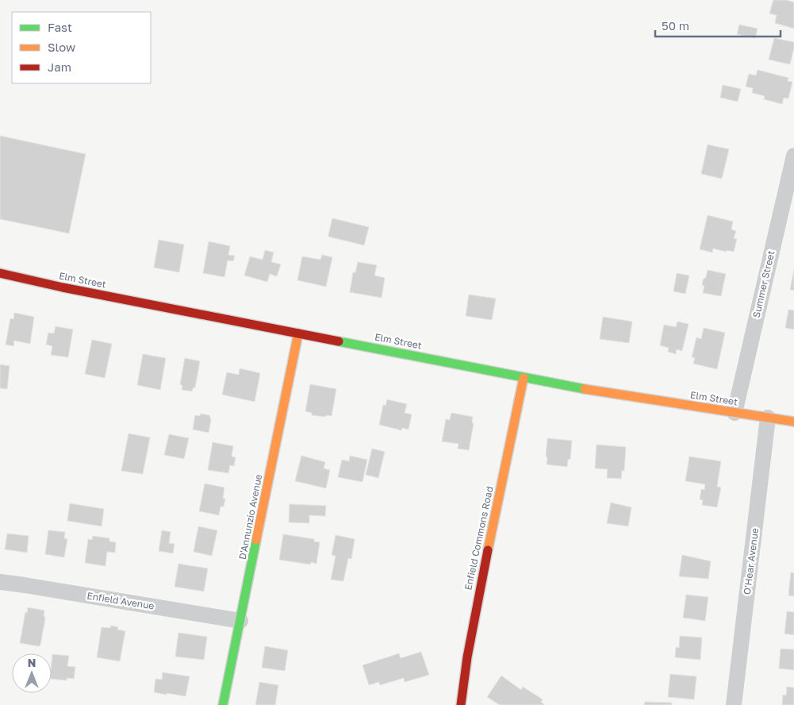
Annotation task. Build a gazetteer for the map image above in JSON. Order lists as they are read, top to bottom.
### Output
{
  "streets": {
    "main road": ["Elm Street", "D'Annunzio Avenue", "Enfield Commons Road"],
    "street": ["Summer Street", "O'Hear Avenue", "Enfield Avenue"]
  },
  "crossings": [
    ["Elm Street", "Summer Street"],
    ["Elm Street", "D'Annunzio Avenue"],
    ["Elm Street", "Enfield Commons Road"],
    ["Elm Street", "O'Hear Avenue"],
    ["D'Annunzio Avenue", "Enfield Avenue"]
  ],
  "legend": ["Fast", "Slow", "Jam"],
  "scale_bar": "50 m",
  "north": "top"
}
